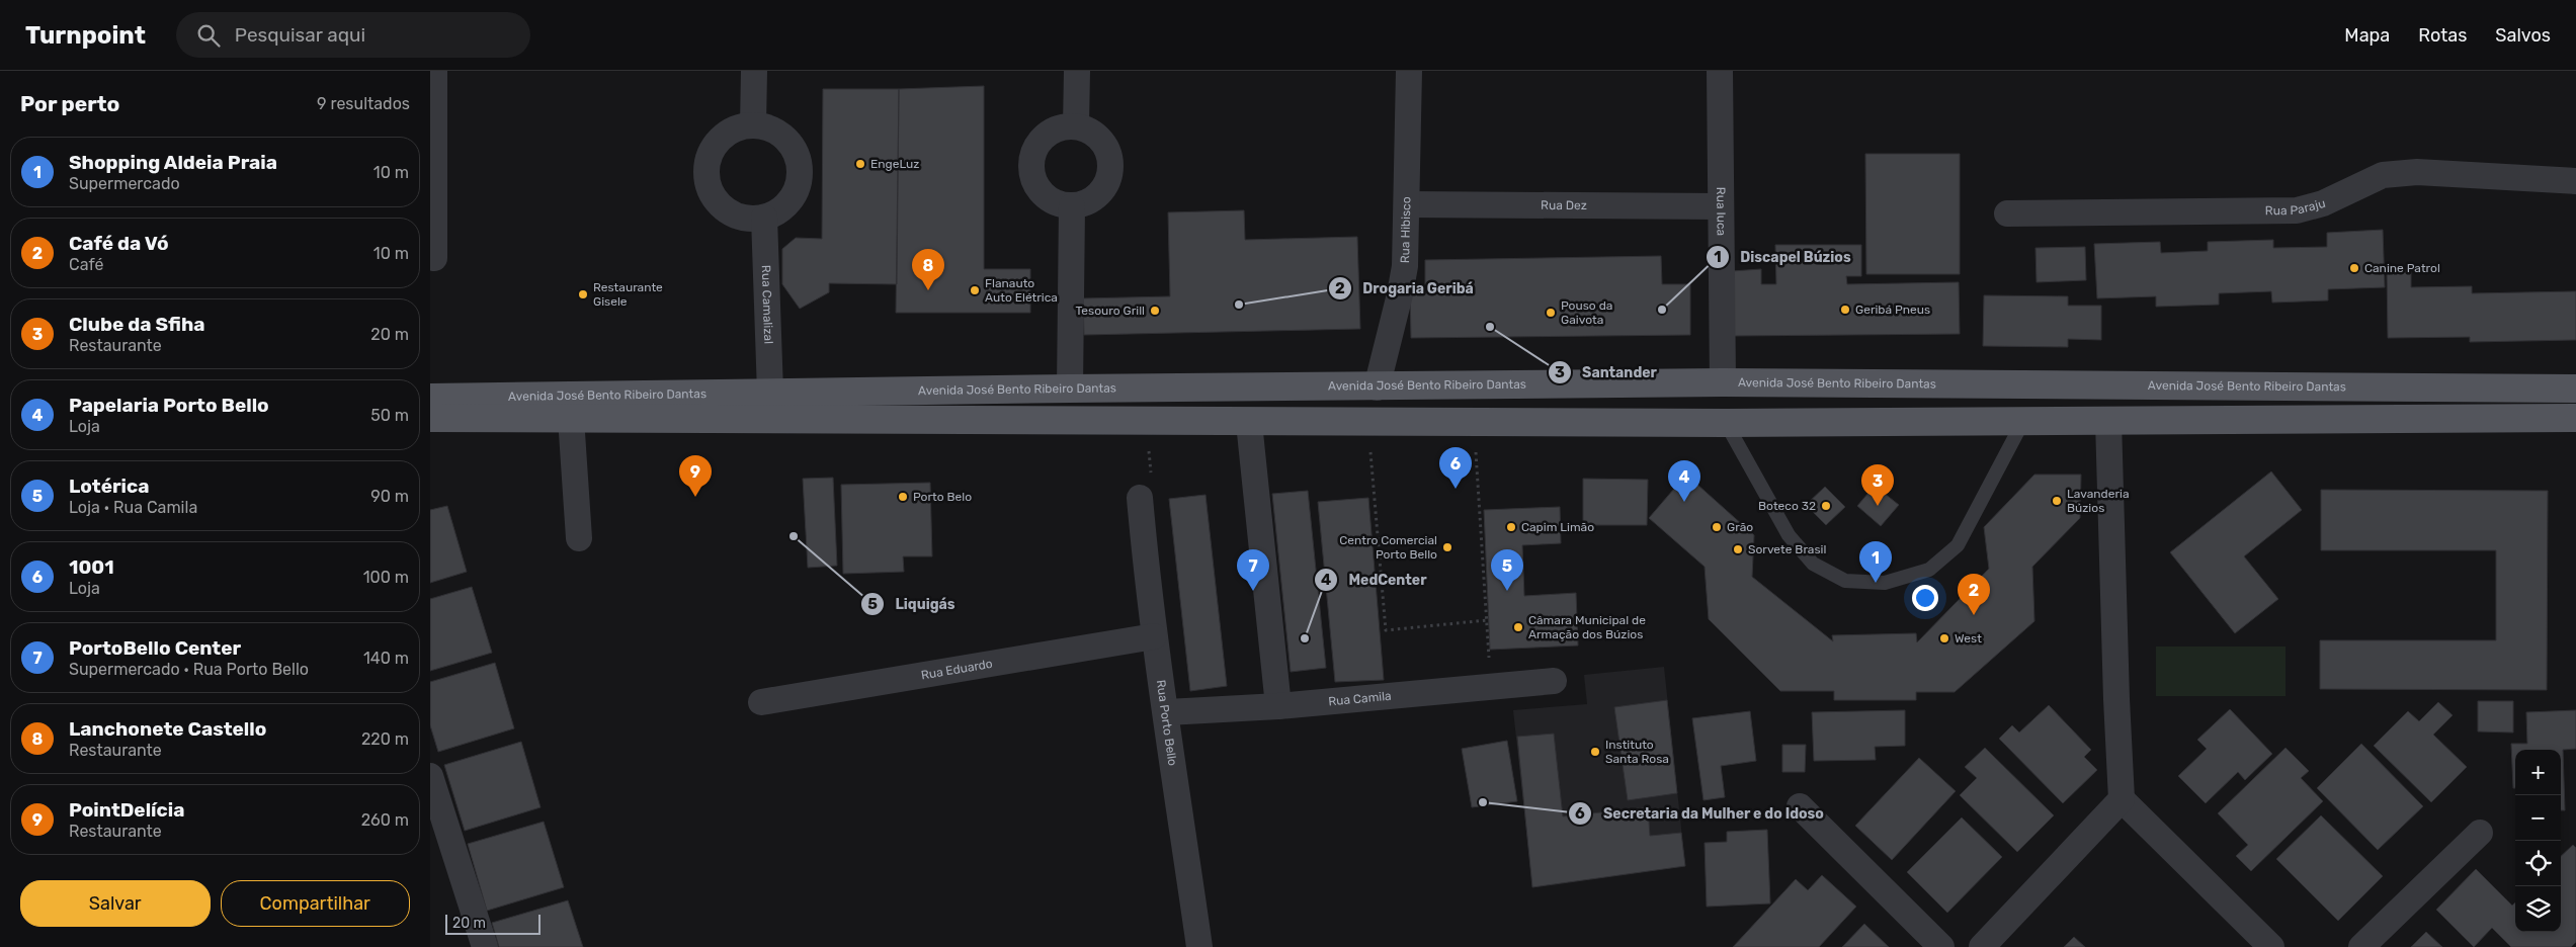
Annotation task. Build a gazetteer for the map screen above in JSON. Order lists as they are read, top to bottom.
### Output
{
  "streets": {
    "main road": ["Avenida José Bento Ribeiro Dantas"],
    "street": [
      "Rua Dez",
      "Rua Paraju",
      "Rua Iuca",
      "Rua Hibisco",
      "Rua Camalizal",
      "Rua Eduardo",
      "Rua Camila",
      "Rua Porto Bello"
    ]
  },
  "crossings": [
    ["Rua Dez", "Rua Iuca"],
    ["Rua Dez", "Rua Hibisco"],
    ["Rua Iuca", "Avenida José Bento Ribeiro Dantas"],
    ["Rua Hibisco", "Avenida José Bento Ribeiro Dantas"],
    ["Rua Camalizal", "Avenida José Bento Ribeiro Dantas"],
    ["Rua Eduardo", "Rua Porto Bello"],
    ["Rua Camila", "Rua Porto Bello"]
  ],
  "places": [
    "EngeLuz",
    "Canine Patrol",
    "Flanauto Auto Elétrica",
    "Restaurante Gisele",
    "Drogaria Geribá",
    "Discapel Búzios",
    "Geribá Pneus",
    "Tesouro Grill",
    "Pouso da Gaivota",
    "Santander",
    "Porto Belo",
    "Lavanderia Búzios",
    "Boteco 32",
    "Capim Limão",
    "Grão",
    "Liquigás",
    "Centro Comercial Porto Bello",
    "Sorvete Brasil",
    "Câmara Municipal de Armação dos Búzios",
    "MedCenter",
    "West",
    "Instituto Santa Rosa",
    "Secretaria da Mulher e do Idoso"
  ],
  "scale_bar": "20 m",
  "page": {
    "header": "Turnpoint",
    "search": "Pesquisar aqui",
    "nav": ["Mapa", "Rotas", "Salvos"],
    "heading": ["Por perto", "9 resultados"],
    "list": [
      {
        "mark": "1",
        "name": "Shopping Aldeia Praia",
        "note": "Supermercado",
        "value": "10 m"
      },
      {
        "mark": "2",
        "name": "Café da Vó",
        "note": "Café",
        "value": "10 m"
      },
      {
        "mark": "3",
        "name": "Clube da Sfiha",
        "note": "Restaurante",
        "value": "20 m"
      },
      {
        "mark": "4",
        "name": "Papelaria Porto Bello",
        "note": "Loja",
        "value": "50 m"
      },
      {
        "mark": "5",
        "name": "Lotérica",
        "note": "Loja · Rua Camila",
        "value": "90 m"
      },
      {
        "mark": "6",
        "name": "1001",
        "note": "Loja",
        "value": "100 m"
      },
      {
        "mark": "7",
        "name": "PortoBello Center",
        "note": "Supermercado · Rua Porto Bello",
        "value": "140 m"
      },
      {
        "mark": "8",
        "name": "Lanchonete Castello",
        "note": "Restaurante",
        "value": "220 m"
      },
      {
        "mark": "9",
        "name": "PointDelícia",
        "note": "Restaurante",
        "value": "260 m"
      }
    ],
    "pins": [
      "8",
      "6",
      "9",
      "4",
      "3",
      "1",
      "5",
      "7",
      "2"
    ],
    "map_buttons": ["+", "−"],
    "buttons": ["Salvar", "Compartilhar"],
    "scale": "20 m"
  }
}
